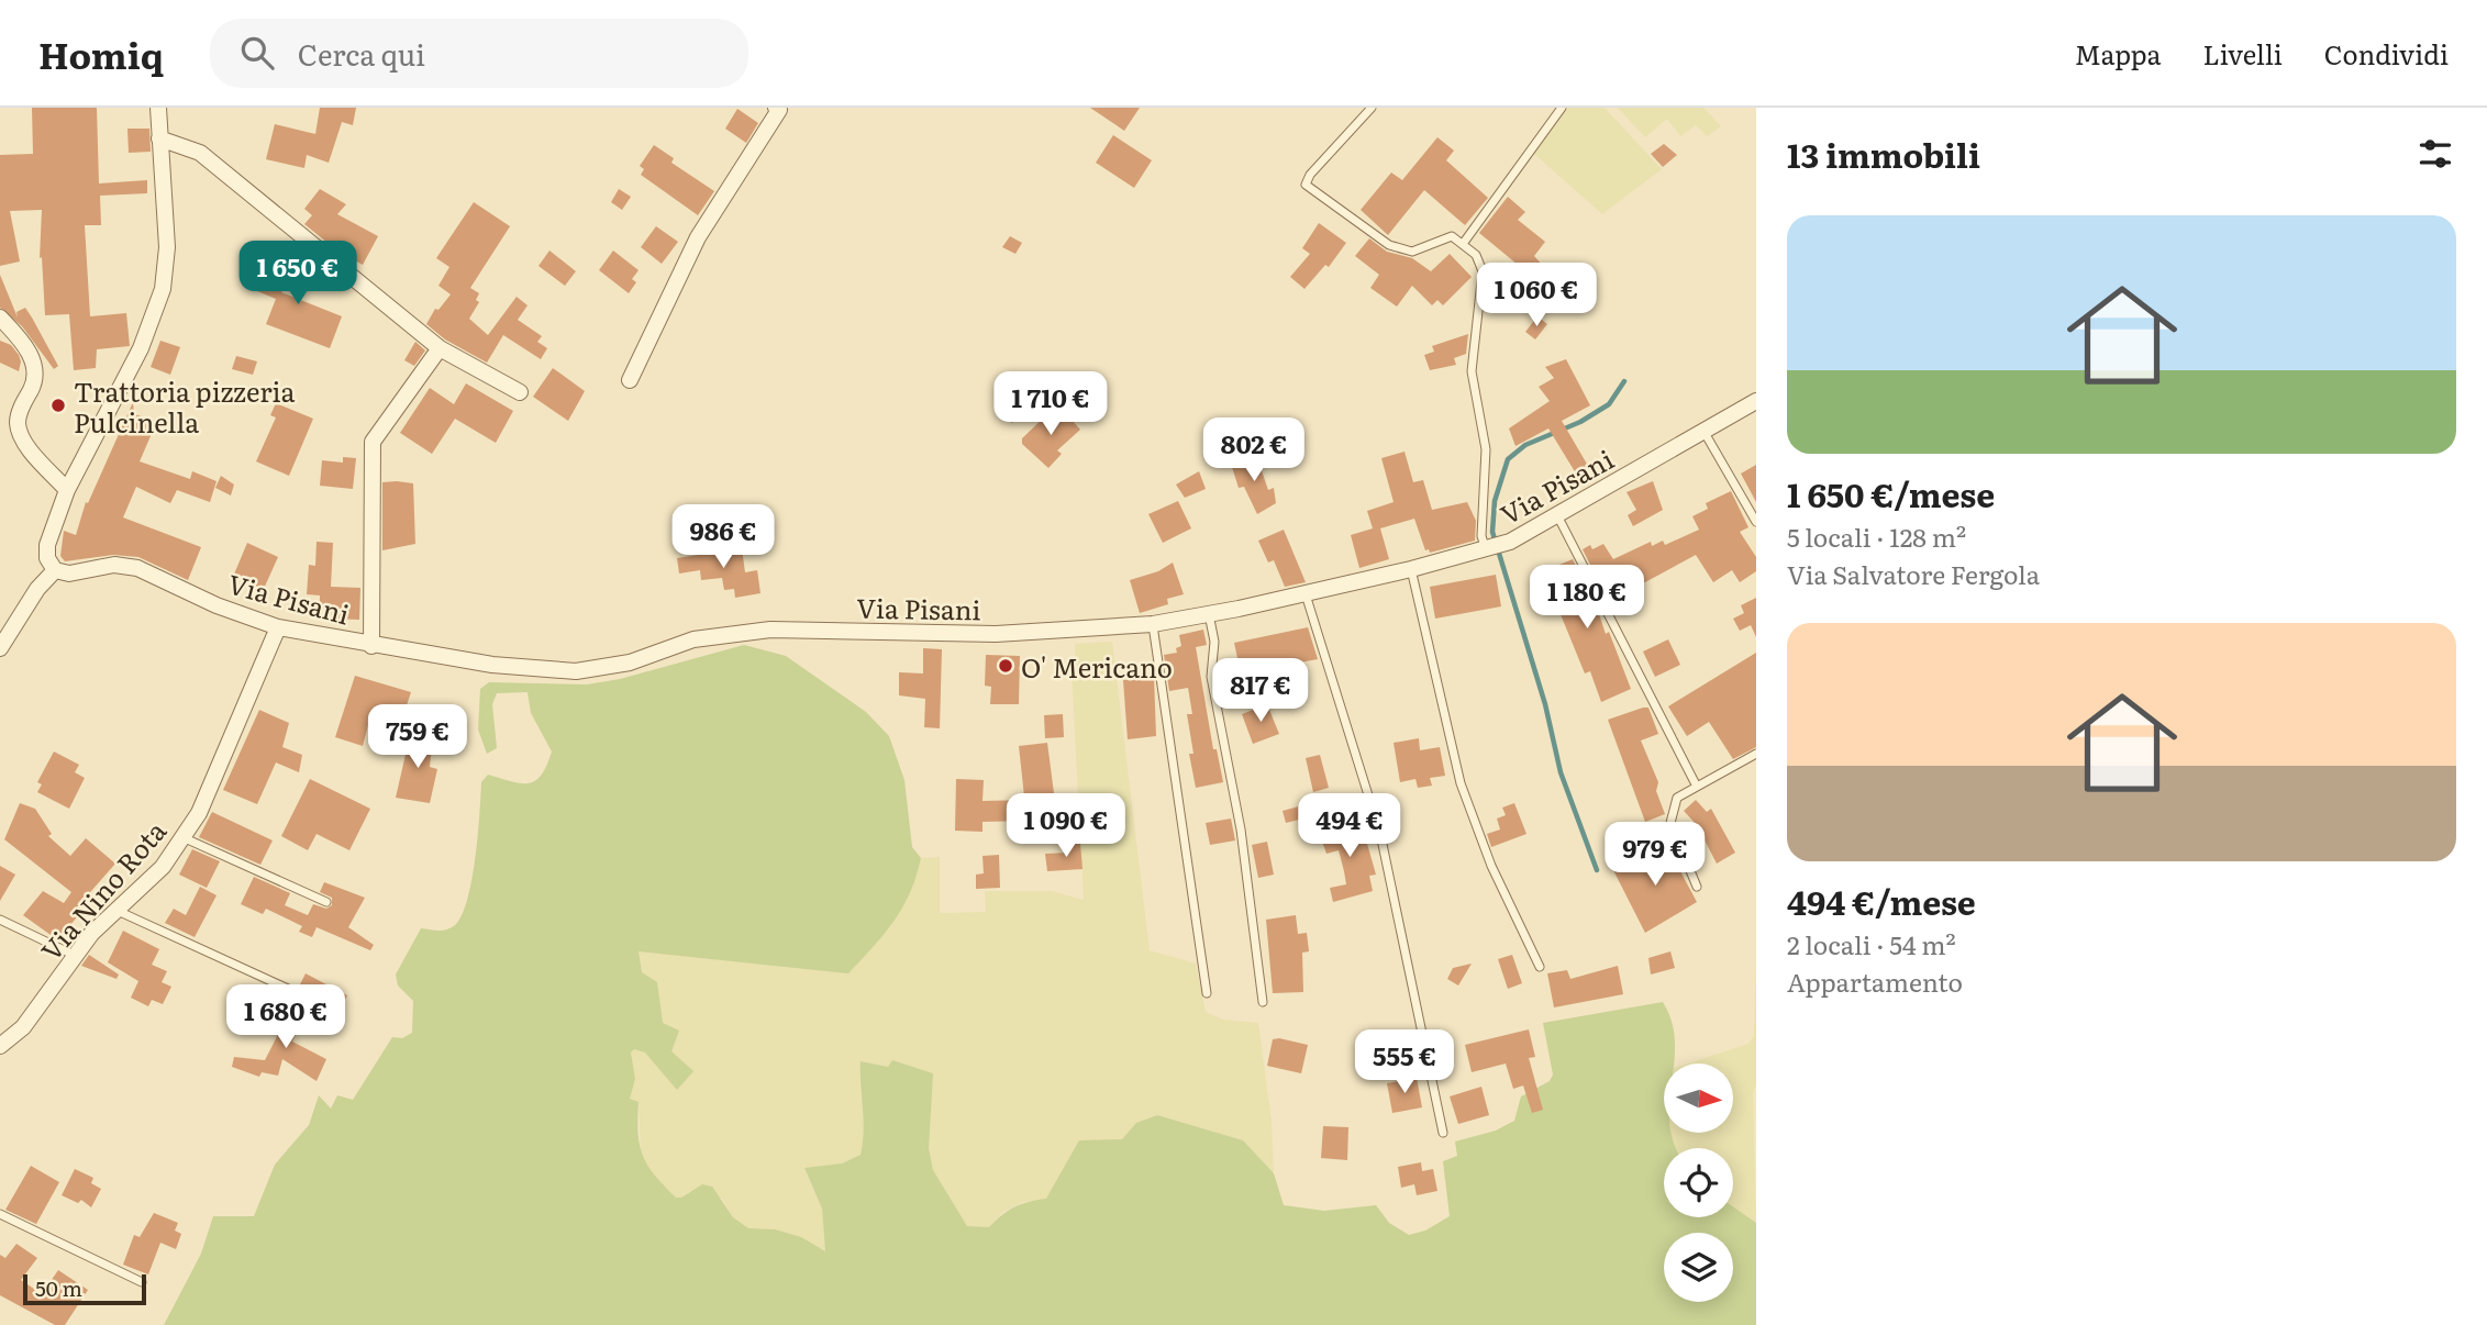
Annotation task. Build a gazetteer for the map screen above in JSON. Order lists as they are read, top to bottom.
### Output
{
  "streets": {
    "street": ["Via Pisani", "Via Nino Rota"]
  },
  "crossings": [
    ["Via Pisani", "Via Nino Rota"]
  ],
  "places": ["Trattoria pizzeria Pulcinella", "O' Mericano"],
  "scale_bar": "50 m",
  "north": "right",
  "page": {
    "header": "Homiq",
    "search": "Cerca qui",
    "nav": ["Mappa", "Livelli", "Condividi"],
    "heading": "13 immobili",
    "list": [
      {
        "name": "1 650 €/mese",
        "note": "5 locali · 128 m² · Via Salvatore Fergola"
      },
      {
        "name": "494 €/mese",
        "note": "2 locali · 54 m² · Appartamento"
      }
    ],
    "price": [
      "1 650 €",
      "1 060 €",
      "1 710 €",
      "802 €",
      "986 €",
      "1 180 €",
      "817 €",
      "759 €",
      "1 090 €",
      "494 €",
      "979 €",
      "1 680 €",
      "555 €"
    ],
    "scale": "50 m"
  }
}
